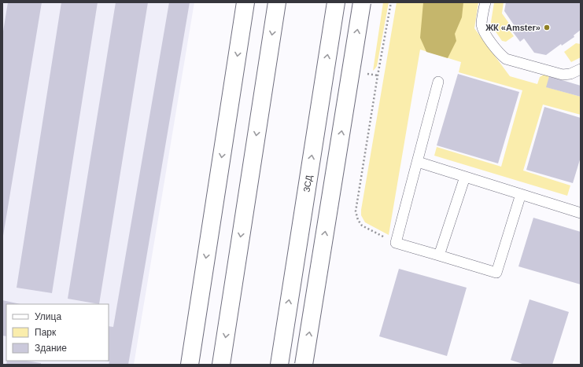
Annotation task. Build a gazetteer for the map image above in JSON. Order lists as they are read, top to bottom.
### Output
{
  "streets": {
    "main road": ["ЗСД"]
  },
  "places": ["ЖК «Amster»"],
  "legend": ["Улица", "Парк", "Здание"]
}
